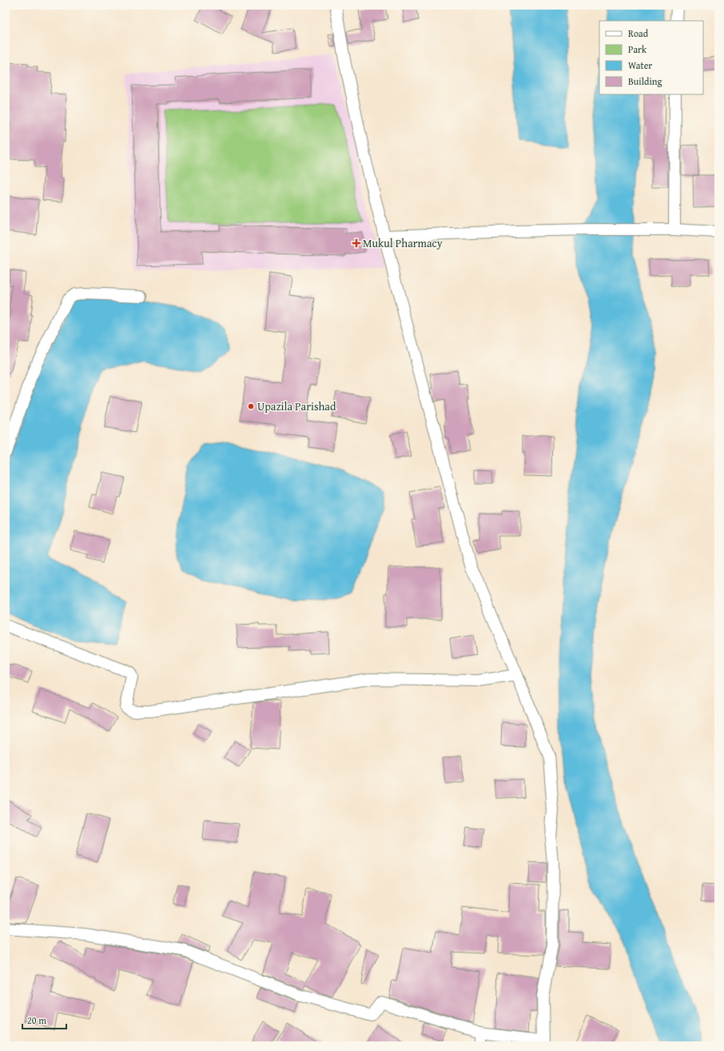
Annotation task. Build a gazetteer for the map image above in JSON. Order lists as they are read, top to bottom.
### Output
{
  "places": {
    "health": ["Mukul Pharmacy"],
    "other": ["Upazila Parishad"]
  },
  "legend": [
    "Road",
    "Park",
    "Water",
    "Building"
  ],
  "scale_bar": "20 m"
}
